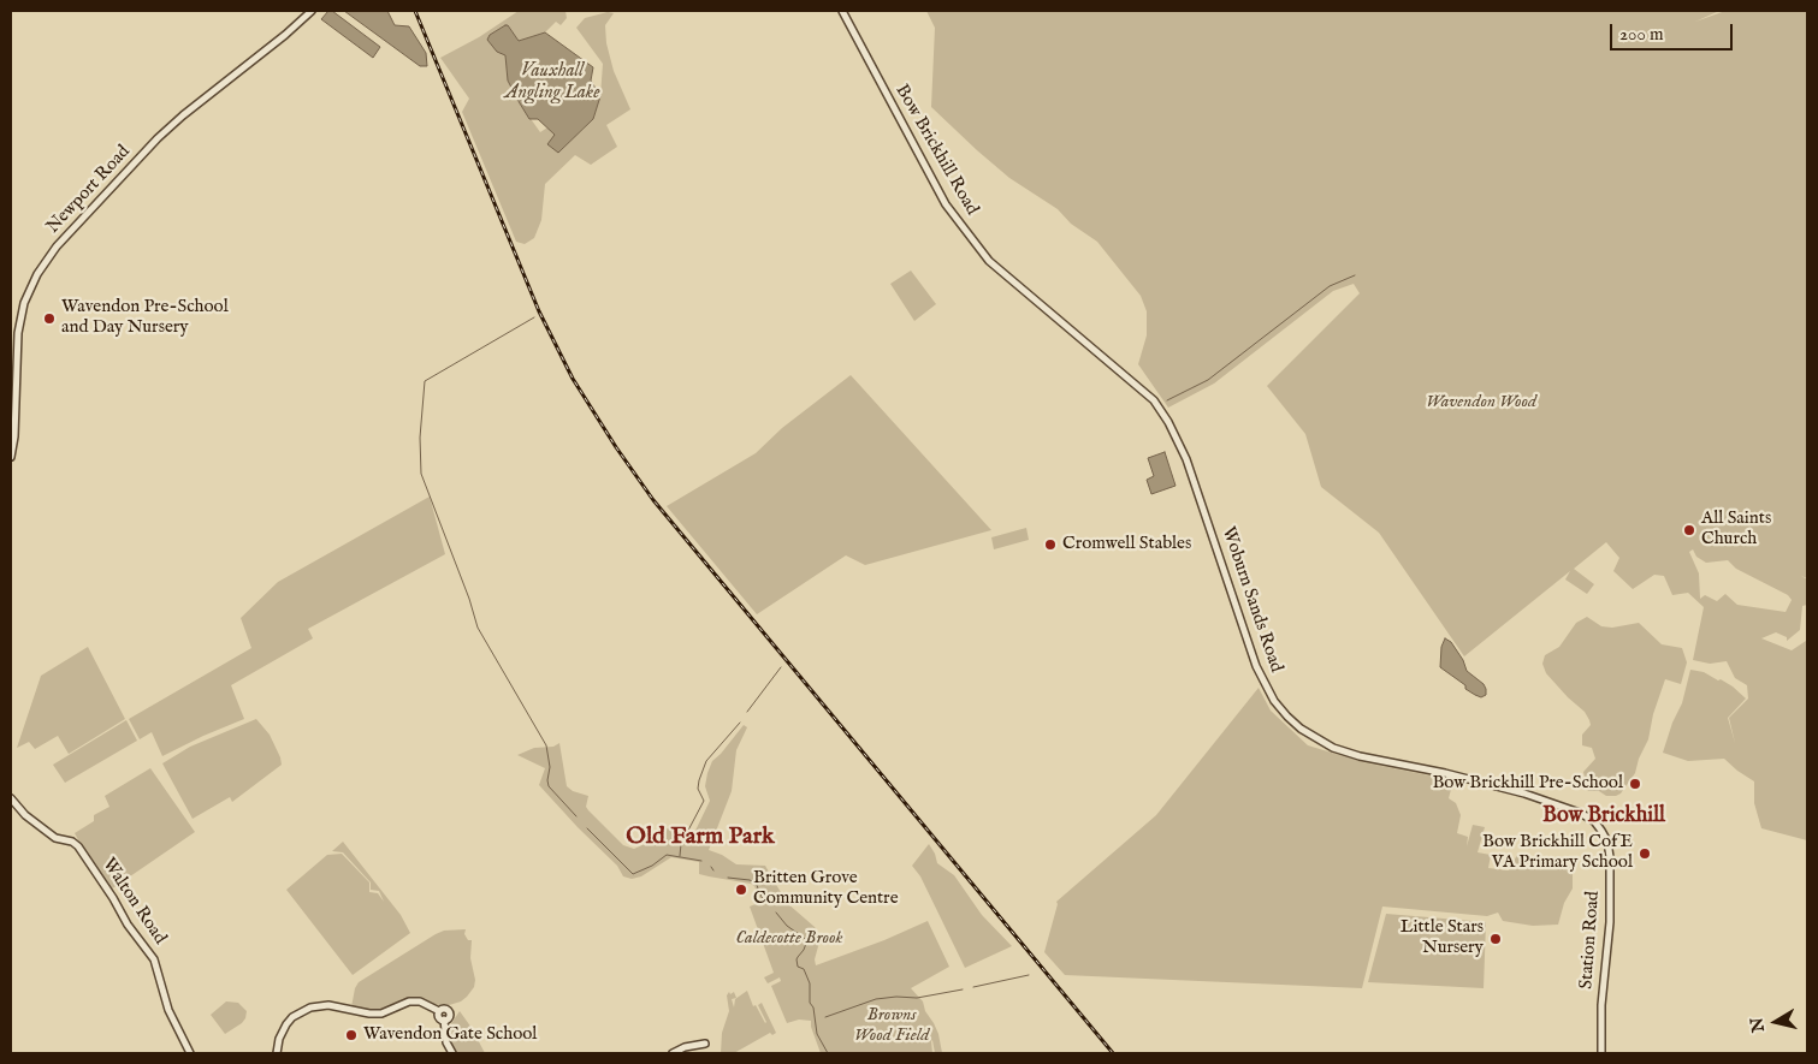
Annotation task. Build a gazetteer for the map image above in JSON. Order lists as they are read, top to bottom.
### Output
{
  "streets": {
    "street": [
      "Bow Brickhill Road",
      "Newport Road",
      "Woburn Sands Road",
      "Walton Road",
      "Station Road"
    ]
  },
  "crossings": [
    ["Bow Brickhill Road", "Woburn Sands Road"],
    ["Woburn Sands Road", "Station Road"]
  ],
  "districts": ["Bow Brickhill", "Old Farm Park"],
  "water": ["Vauxhall Angling Lake"],
  "parks": ["Wavendon Wood", "Caldecotte Brook", "Browns Wood Field"],
  "places": [
    "Wavendon Pre-School and Day Nursery",
    "All Saints Church",
    "Cromwell Stables",
    "Bow Brickhill Pre-School",
    "Bow Brickhill CofE VA Primary School",
    "Britten Grove Community Centre",
    "Little Stars Nursery",
    "Wavendon Gate School"
  ],
  "scale_bar": "200 m",
  "north": "left"
}
